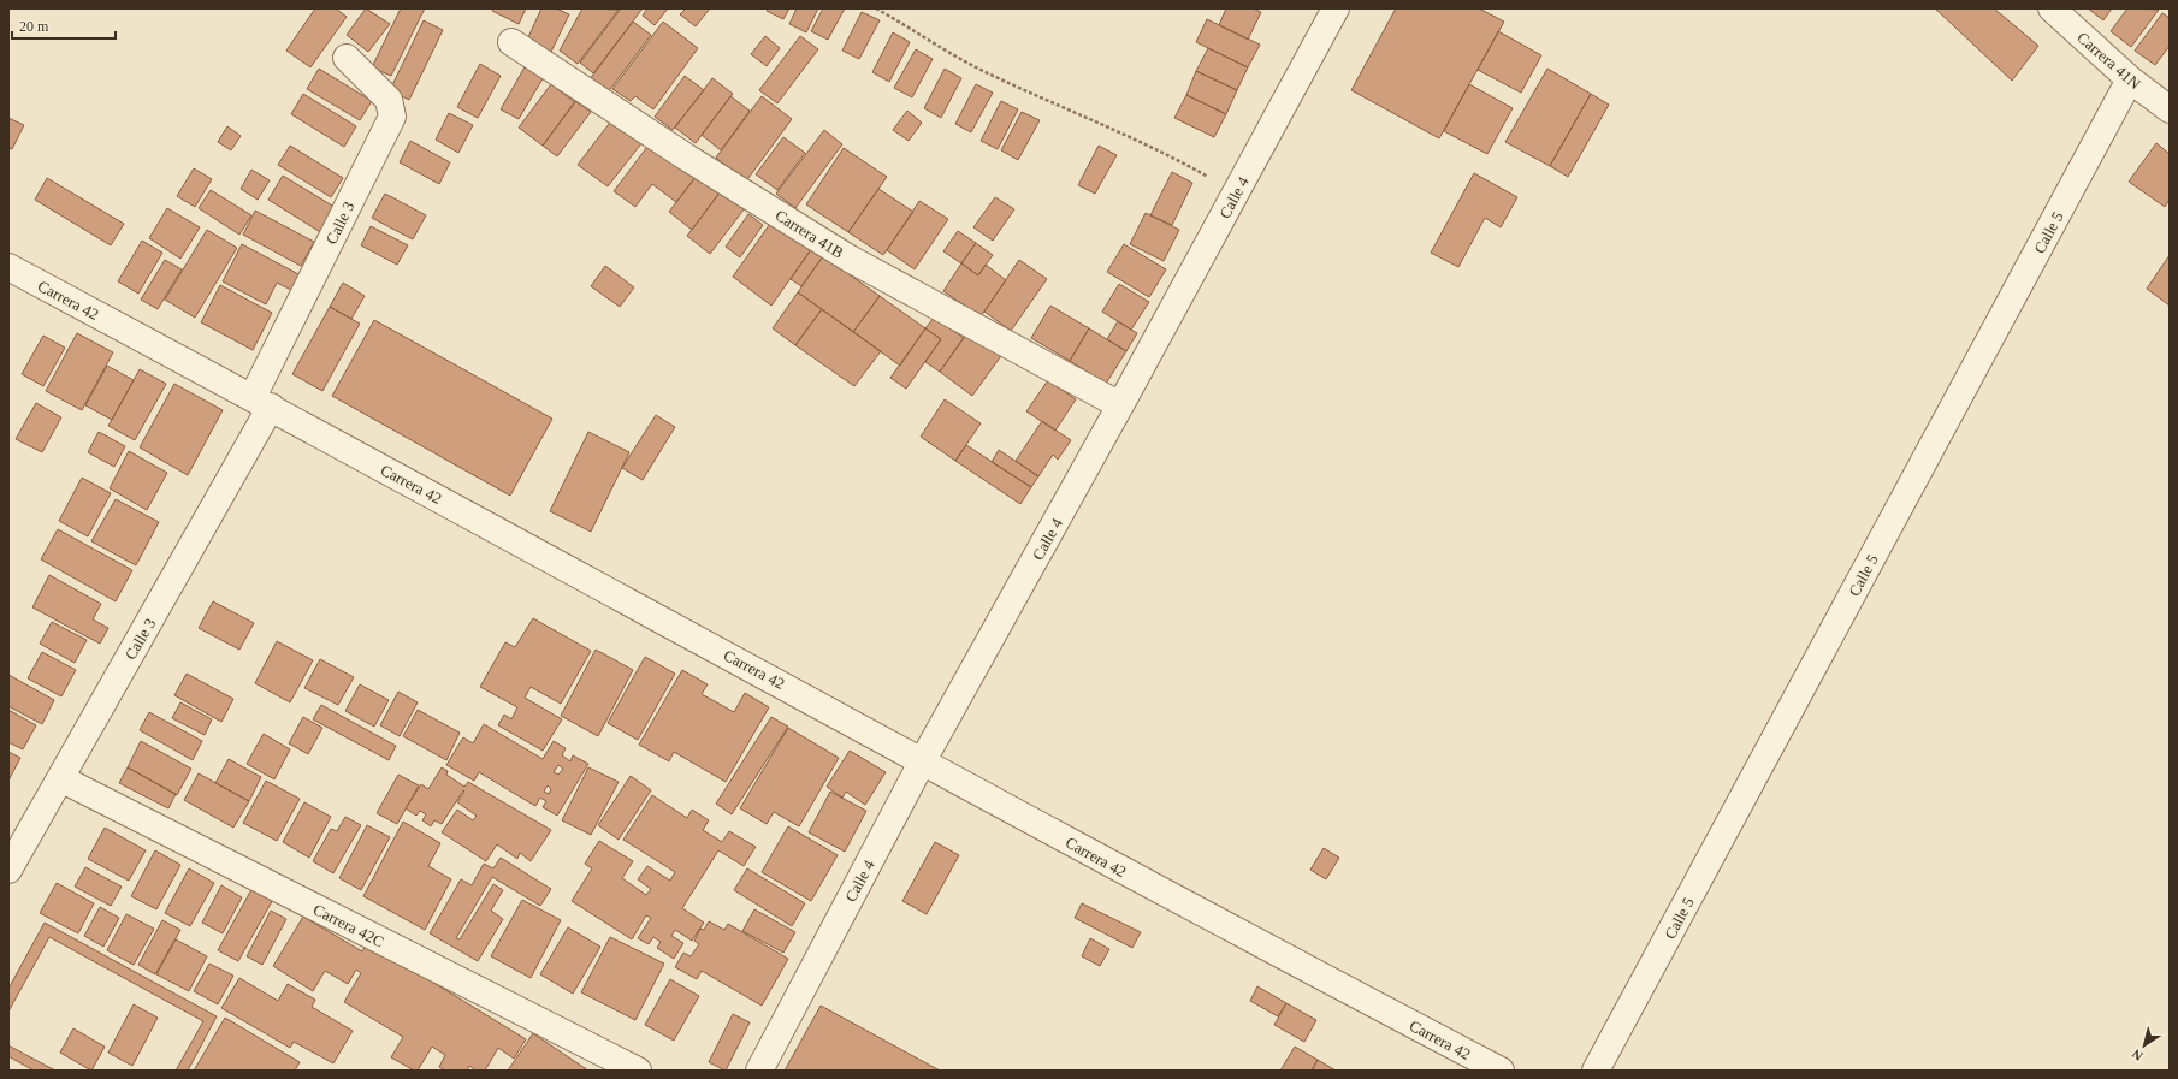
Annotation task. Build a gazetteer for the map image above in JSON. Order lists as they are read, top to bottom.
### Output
{
  "streets": {
    "street": [
      "Carrera 41N",
      "Calle 4",
      "Calle 3",
      "Calle 5",
      "Carrera 41B",
      "Carrera 42",
      "Carrera 42C"
    ]
  },
  "crossings": [
    ["Carrera 41N", "Calle 5"],
    ["Calle 4", "Carrera 41B"],
    ["Calle 4", "Carrera 42"],
    ["Calle 3", "Carrera 42"],
    ["Calle 3", "Carrera 42C"]
  ],
  "scale_bar": "20 m",
  "north": "bottom left"
}
